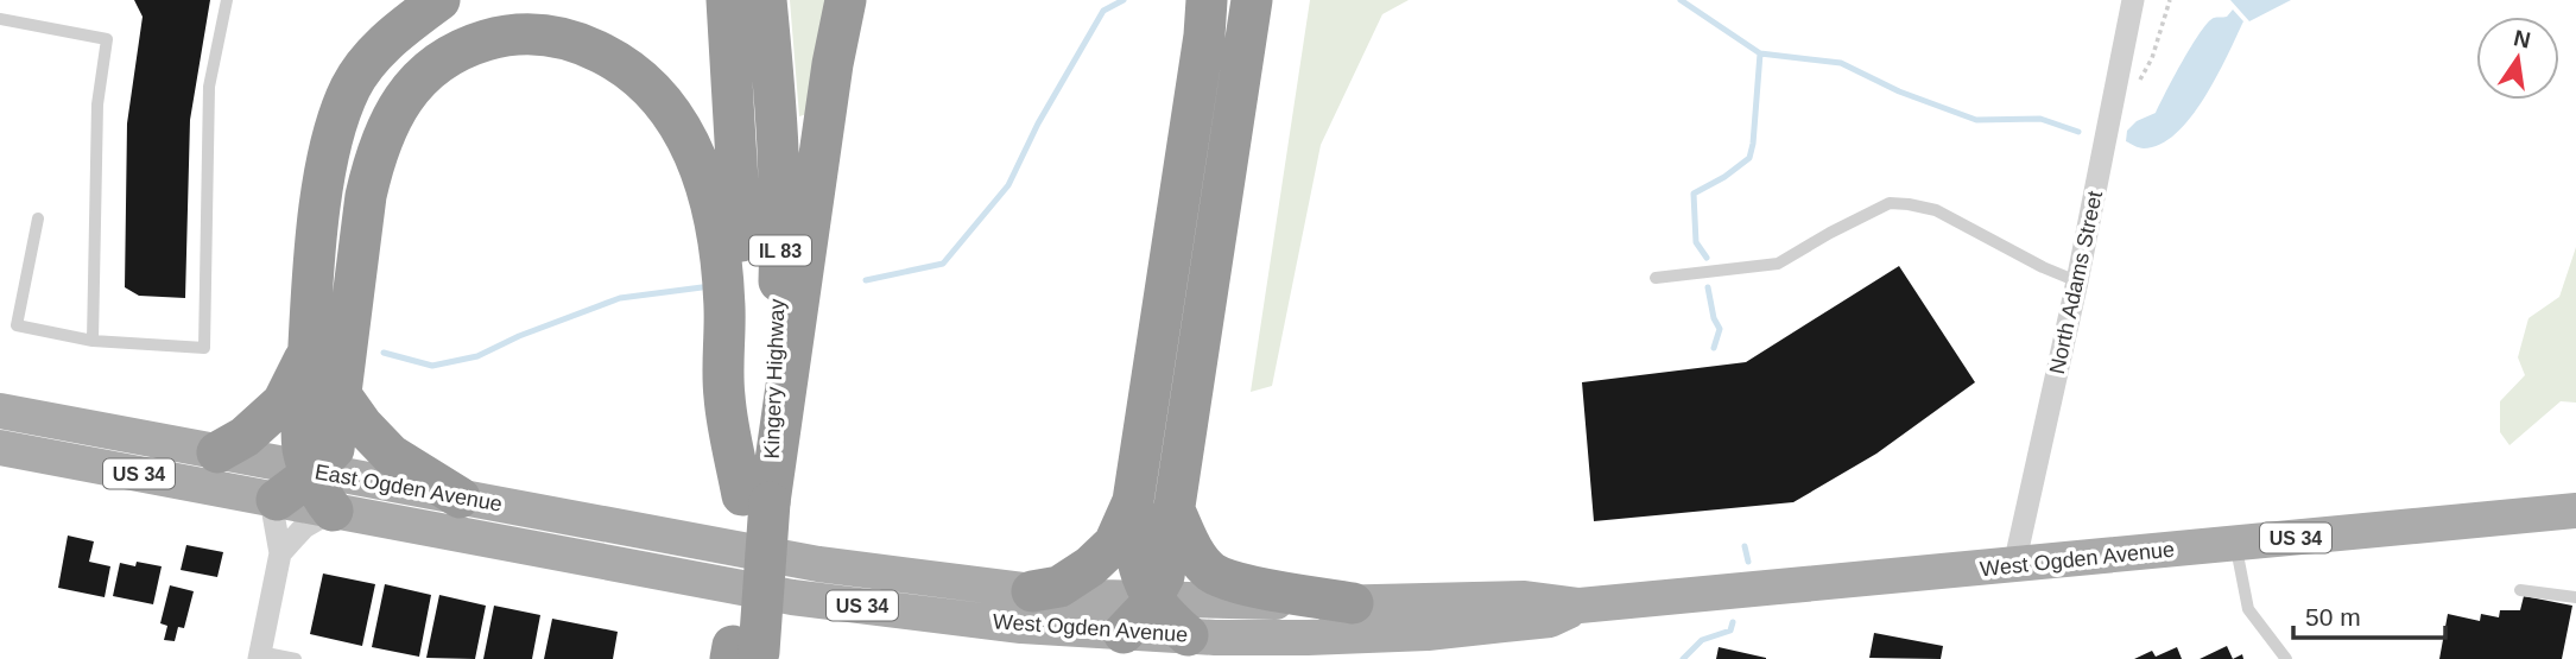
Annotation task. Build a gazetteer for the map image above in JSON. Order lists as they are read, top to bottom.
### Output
{
  "streets": {
    "highway": ["IL 83", "Kingery Highway"],
    "main road": ["US 34", "East Ogden Avenue", "West Ogden Avenue"],
    "street": ["North Adams Street"]
  },
  "crossings": [
    ["North Adams Street", "West Ogden Avenue"],
    ["East Ogden Avenue", "West Ogden Avenue"]
  ],
  "scale_bar": "50 m",
  "north": "top"
}
